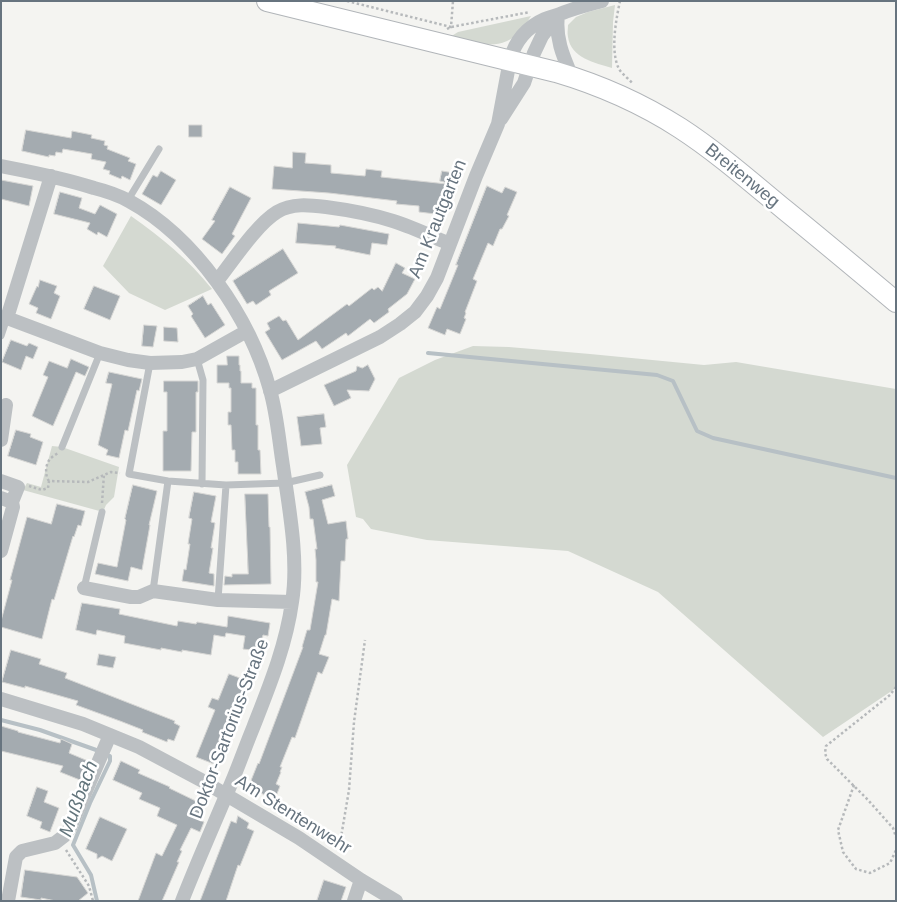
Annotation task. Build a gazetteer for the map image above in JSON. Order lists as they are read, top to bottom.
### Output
{
  "streets": {
    "main road": ["Breitenweg"],
    "street": ["Am Krautgarten", "Doktor-Sartorius-Straße", "Am Stentenwehr"]
  },
  "crossings": [
    ["Breitenweg", "Am Krautgarten"],
    ["Am Krautgarten", "Doktor-Sartorius-Straße"],
    ["Doktor-Sartorius-Straße", "Am Stentenwehr"]
  ],
  "water": ["Mußbach"]
}
